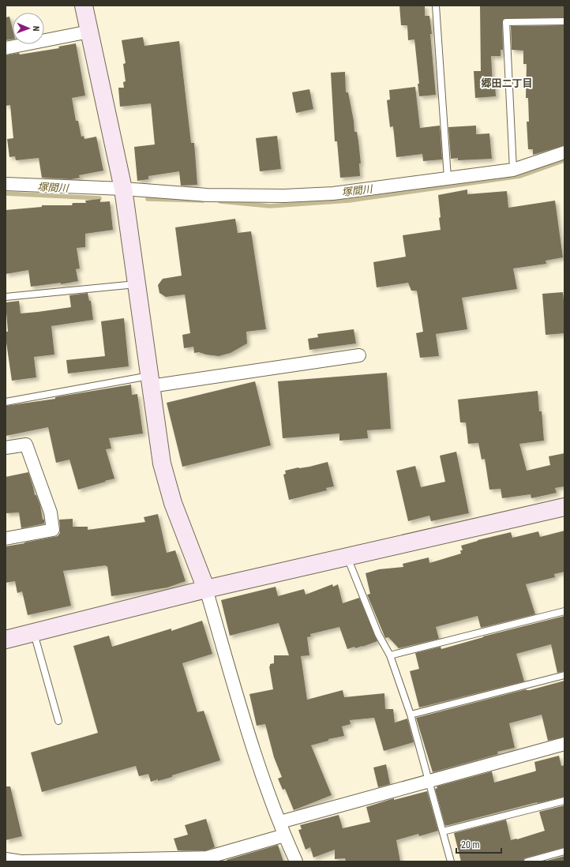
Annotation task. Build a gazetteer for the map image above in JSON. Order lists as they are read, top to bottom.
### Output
{
  "districts": ["郷田二丁目"],
  "water": ["塚間川"],
  "scale_bar": "20 m",
  "north": "right"
}
